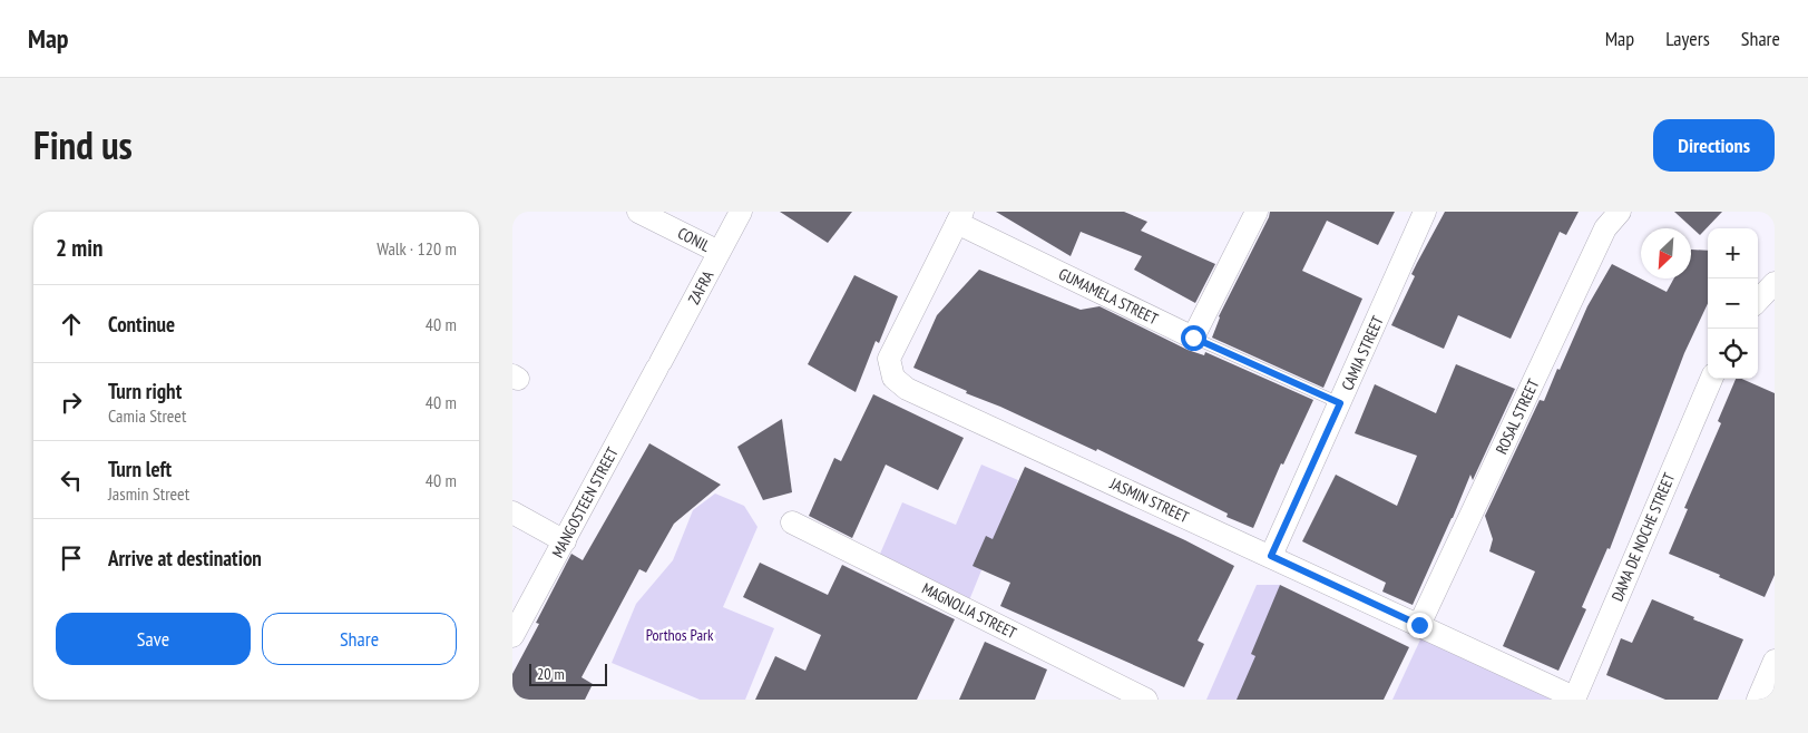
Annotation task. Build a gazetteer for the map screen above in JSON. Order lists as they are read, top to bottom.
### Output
{
  "streets": {
    "street": [
      "CONIL",
      "ZAFRA",
      "GUMAMELA STREET",
      "CAMIA STREET",
      "ROSAL STREET",
      "JASMIN STREET",
      "MANGOSTEEN STREET",
      "DAMA DE NOCHE STREET",
      "MAGNOLIA STREET"
    ]
  },
  "crossings": [
    ["CONIL", "ZAFRA"],
    ["ZAFRA", "MANGOSTEEN STREET"],
    ["GUMAMELA STREET", "JASMIN STREET"],
    ["CAMIA STREET", "JASMIN STREET"],
    ["ROSAL STREET", "JASMIN STREET"],
    ["JASMIN STREET", "DAMA DE NOCHE STREET"]
  ],
  "parks": ["Porthos Park"],
  "scale_bar": "20 m",
  "north": "bottom left",
  "page": {
    "header": "Map",
    "nav": ["Map", "Layers", "Share"],
    "title": "Find us",
    "buttons": [
      "Directions",
      ["Save", "Share"]
    ],
    "heading": ["2 min", "Walk · 120 m"],
    "map_buttons": ["+", "−"],
    "list": [
      ["Continue", "40 m"],
      ["Turn right", "Camia Street", "40 m"],
      ["Turn left", "Jasmin Street", "40 m"],
      "Arrive at destination"
    ],
    "scale": "20 m"
  }
}
